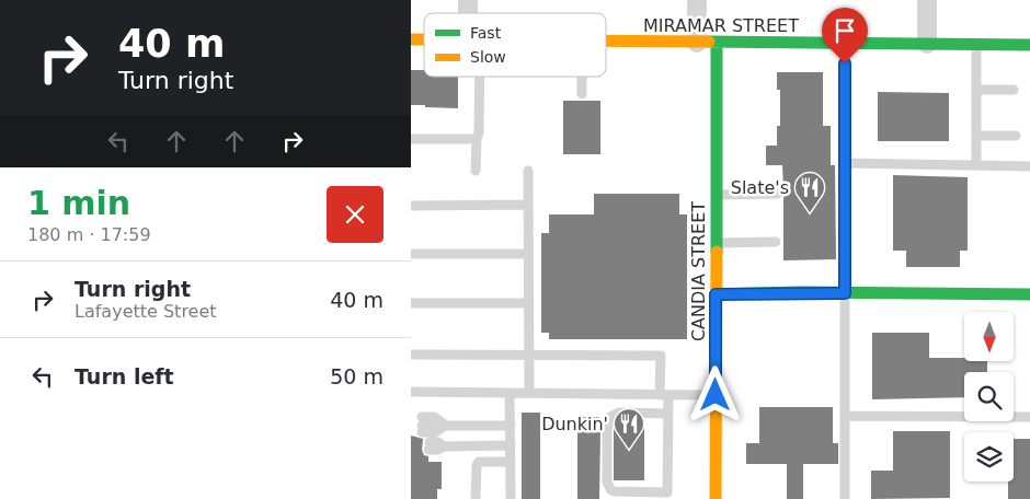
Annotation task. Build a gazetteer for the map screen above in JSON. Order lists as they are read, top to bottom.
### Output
{
  "streets": {
    "street": ["MIRAMAR STREET", "CANDIA STREET"]
  },
  "crossings": [
    ["MIRAMAR STREET", "CANDIA STREET"]
  ],
  "places": {
    "restaurant": ["Slate's", "Dunkin'"]
  },
  "legend": ["Fast", "Slow"],
  "north": "bottom",
  "page": {
    "turn": ["40 m", "Turn right"],
    "heading": ["1 min", "180 m · 17:59"],
    "list": [
      {
        "name": "Turn right",
        "note": "Lafayette Street",
        "value": "40 m"
      },
      {
        "name": "Turn left",
        "value": "50 m"
      }
    ]
  }
}
